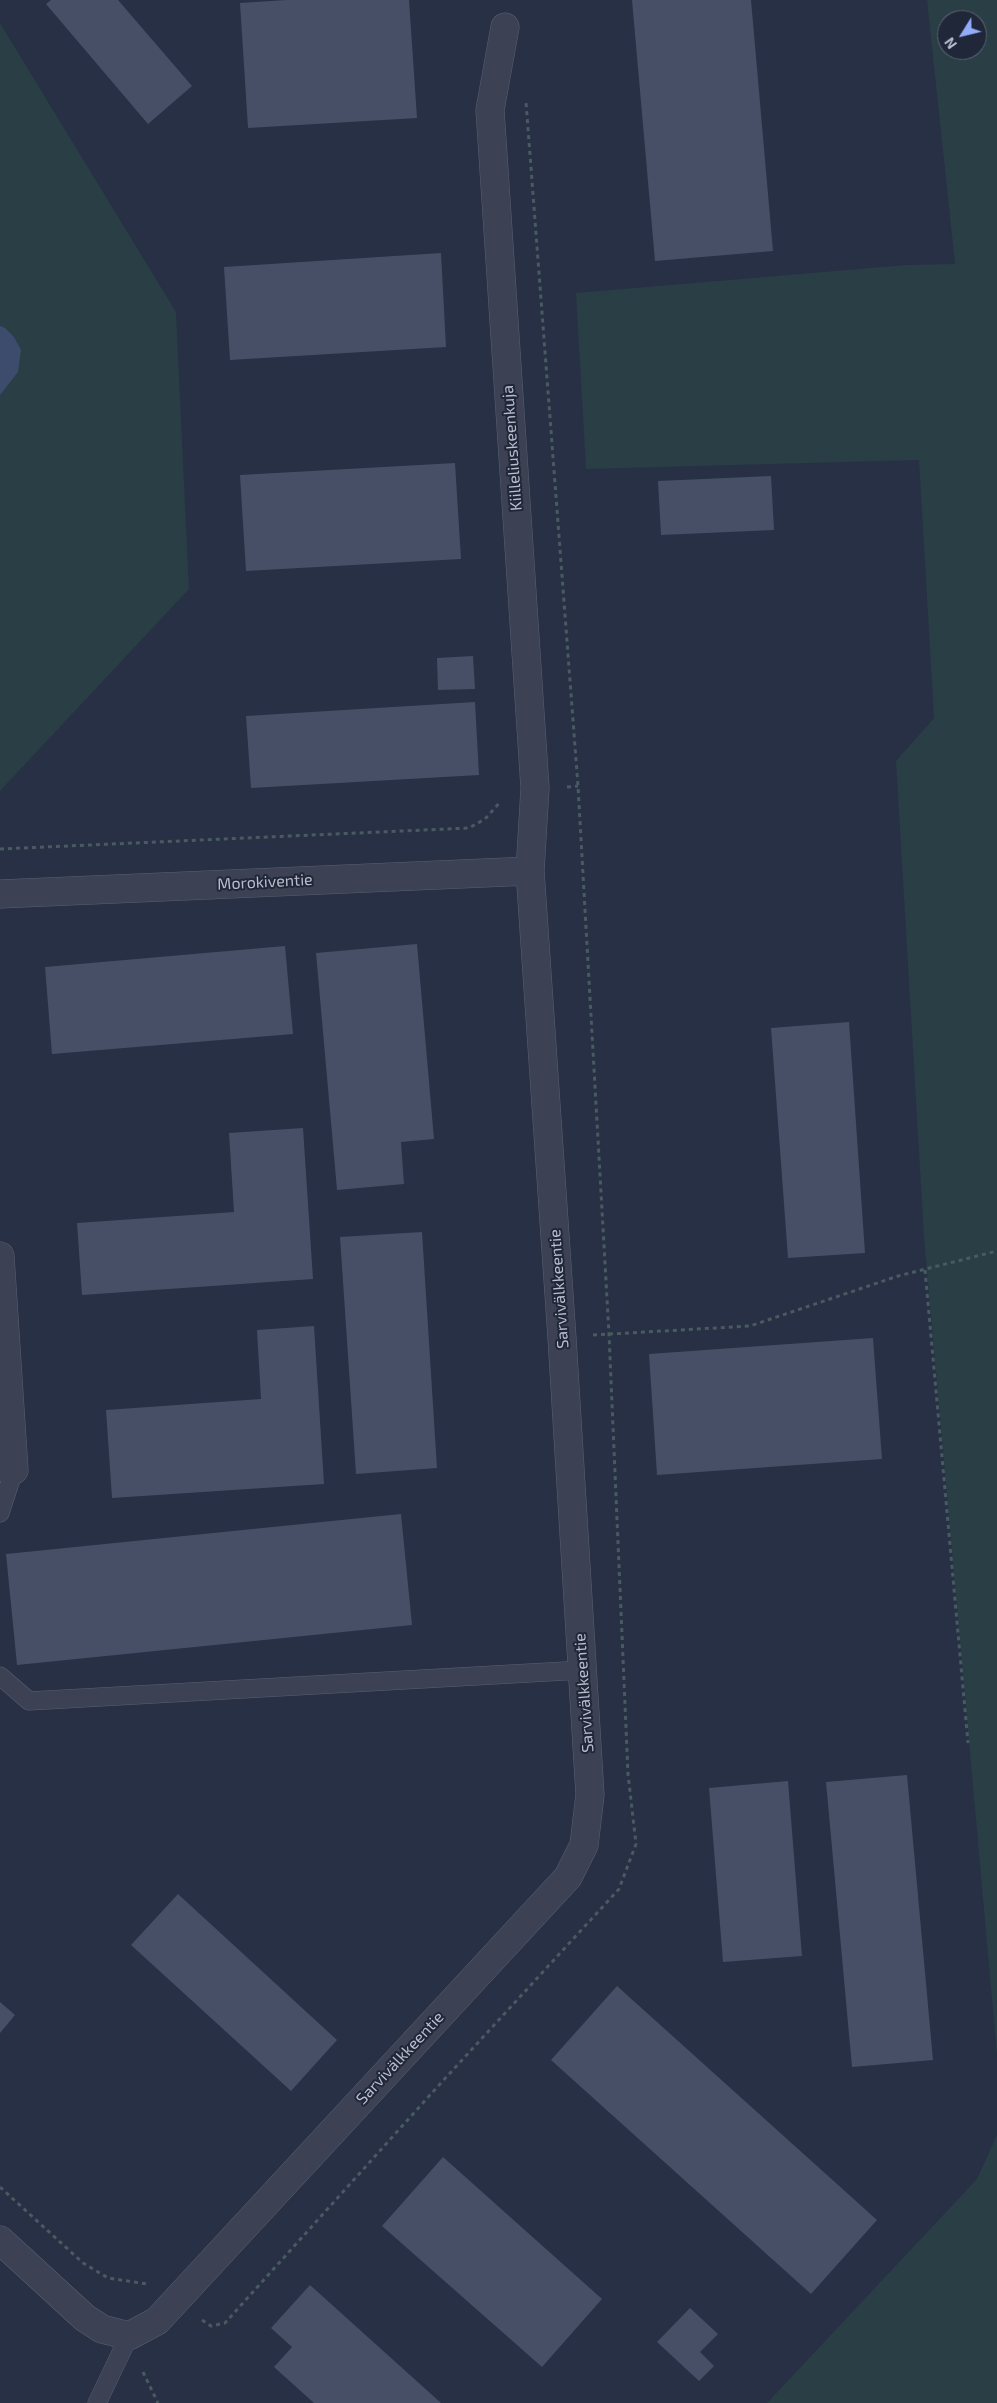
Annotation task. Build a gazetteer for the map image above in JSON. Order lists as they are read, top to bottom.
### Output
{
  "streets": {
    "street": ["Kiilleliuskeenkuja", "Morokiventie", "Sarvivälkkeentie"]
  },
  "crossings": [
    ["Kiilleliuskeenkuja", "Morokiventie"],
    ["Kiilleliuskeenkuja", "Sarvivälkkeentie"],
    ["Morokiventie", "Sarvivälkkeentie"]
  ],
  "north": "bottom left"
}
